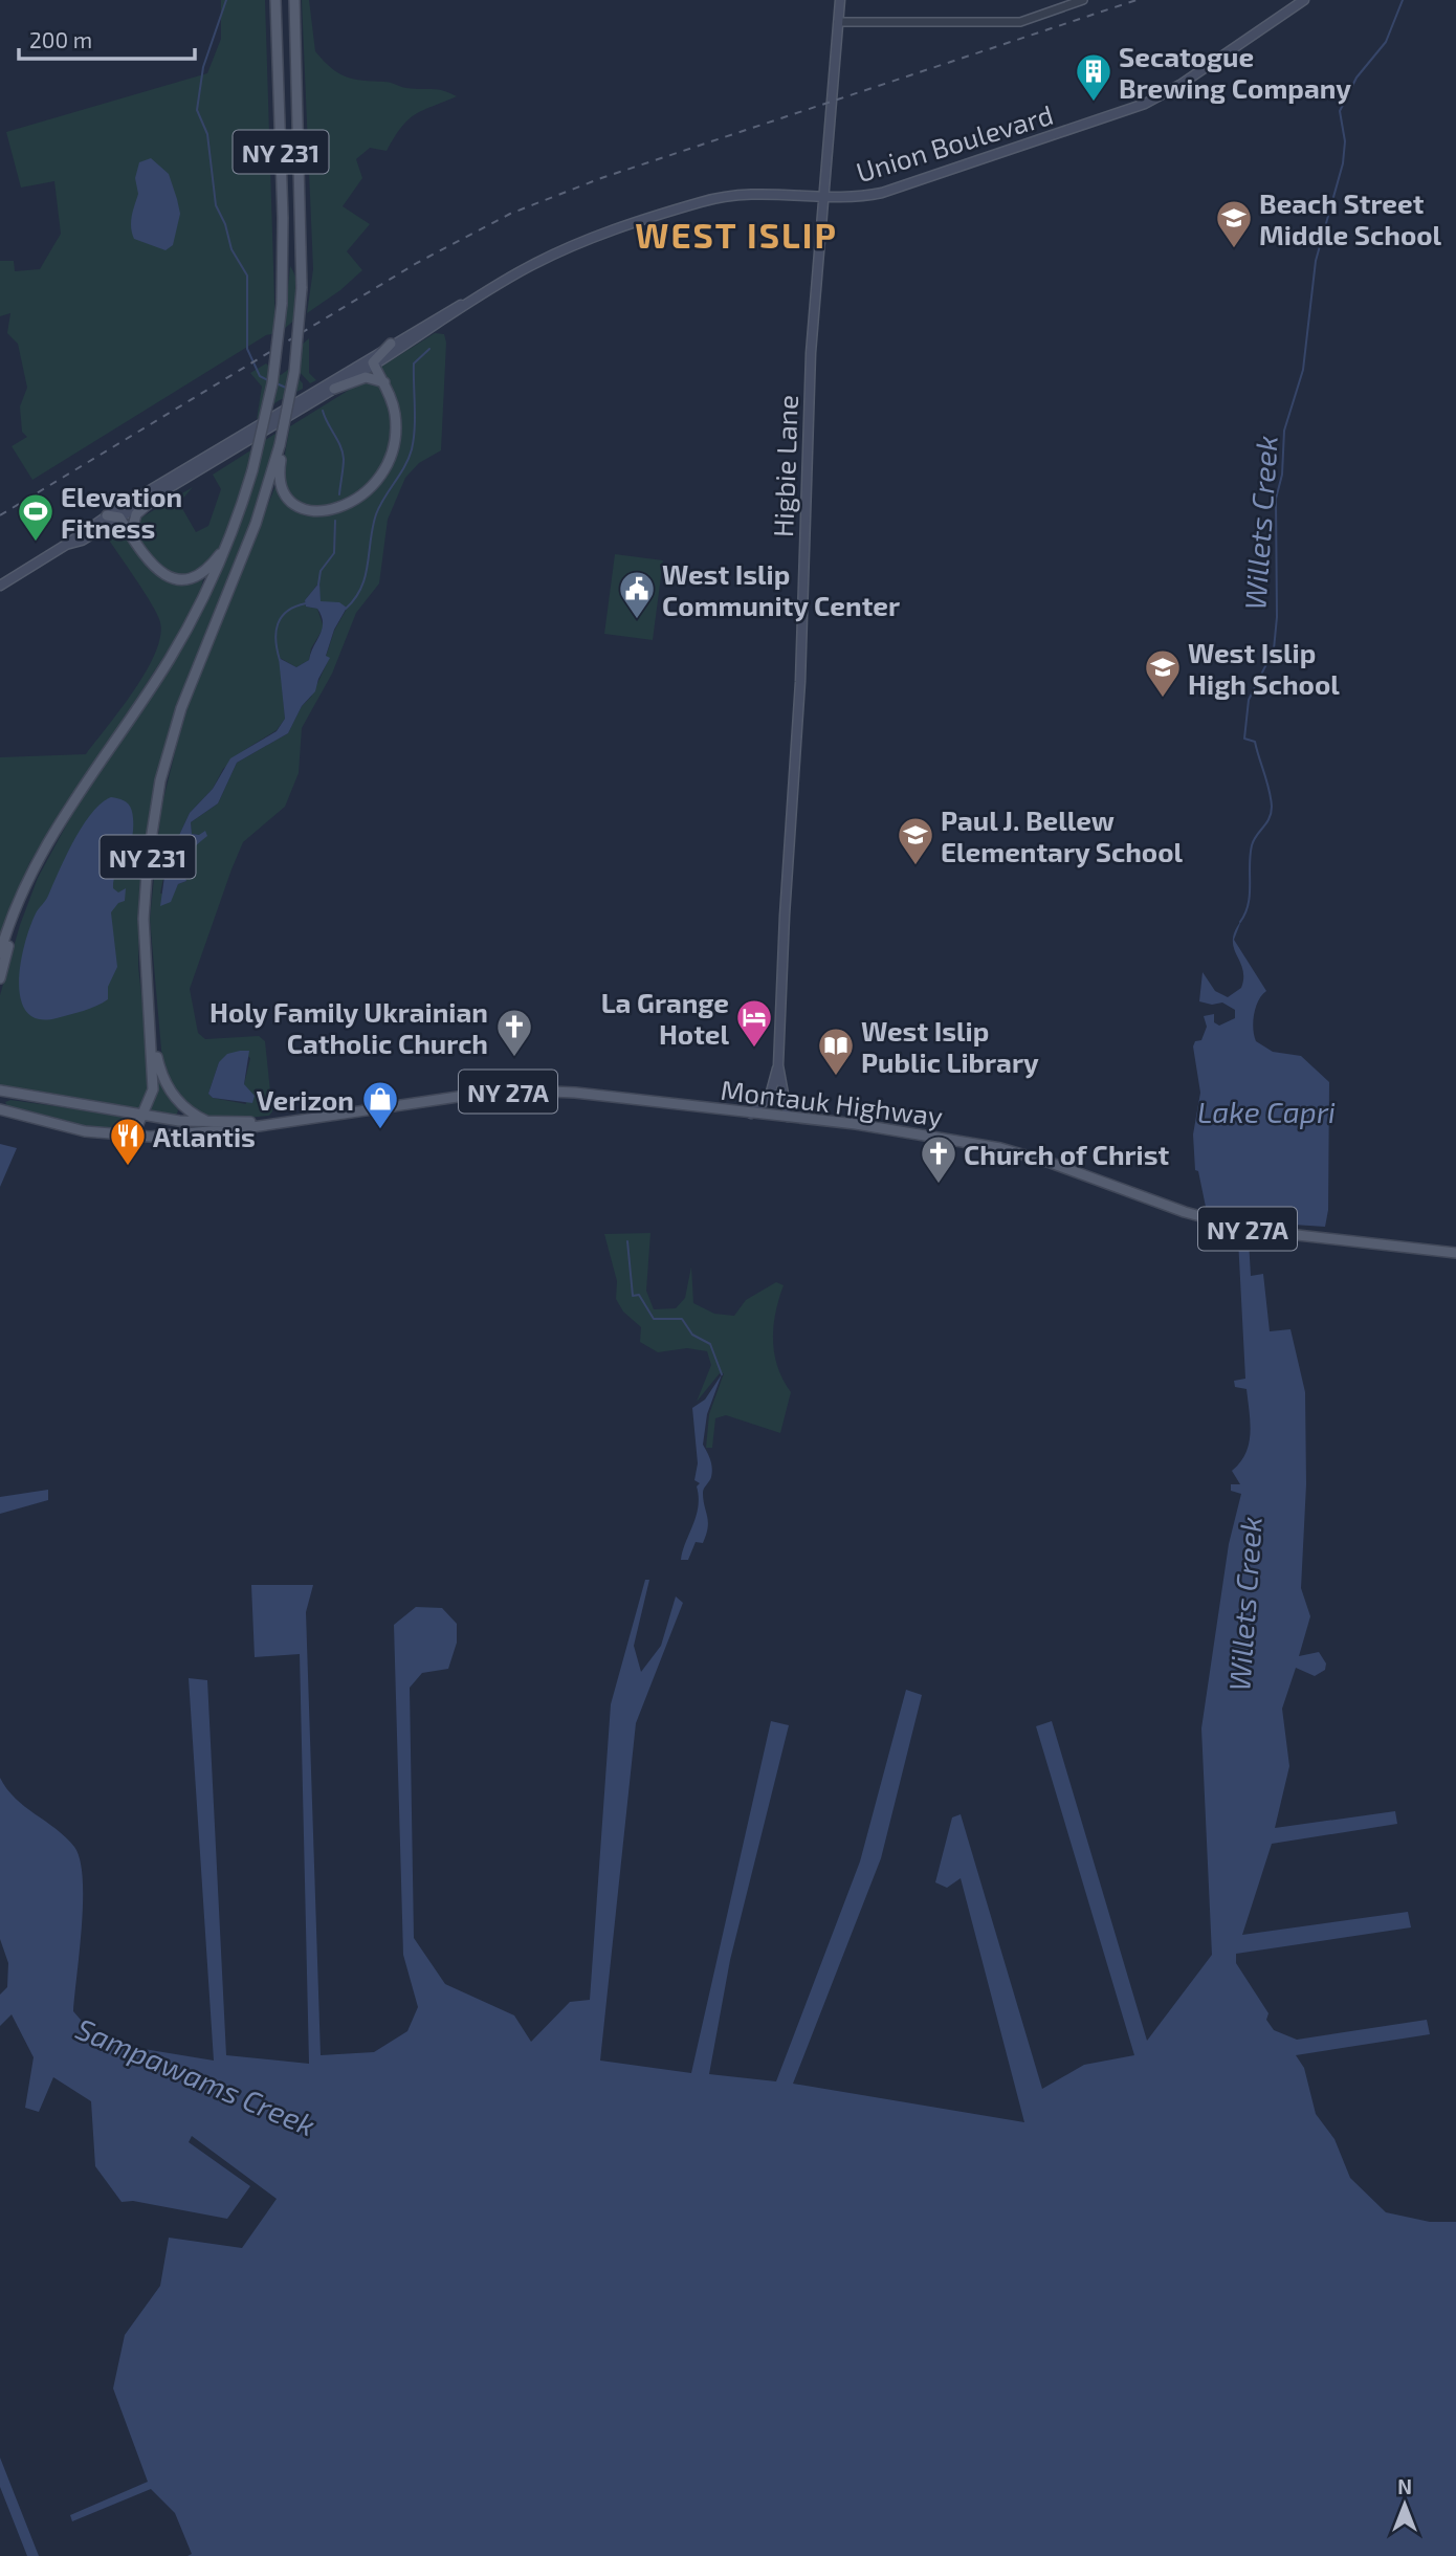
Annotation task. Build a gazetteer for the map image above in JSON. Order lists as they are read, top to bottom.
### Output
{
  "streets": {
    "main road": [
      "Union Boulevard",
      "NY 231",
      "Higbie Lane",
      "NY 27A",
      "Montauk Highway"
    ]
  },
  "crossings": [
    ["Union Boulevard", "Higbie Lane"],
    ["Higbie Lane", "Montauk Highway"]
  ],
  "districts": ["WEST ISLIP"],
  "water": ["Willets Creek", "Lake Capri", "Sampawams Creek"],
  "places": {
    "building": ["Secatogue Brewing Company"],
    "school or university": ["Beach Street Middle School", "West Islip High School", "Paul J. Bellew Elementary School"],
    "sports": ["Elevation Fitness"],
    "public building": ["West Islip Community Center"],
    "hotel": ["La Grange Hotel"],
    "church": ["Holy Family Ukrainian Catholic Church", "Church of Christ"],
    "library": ["West Islip Public Library"],
    "shop": ["Verizon"],
    "restaurant": ["Atlantis"]
  },
  "scale_bar": "200 m",
  "north": "top"
}
